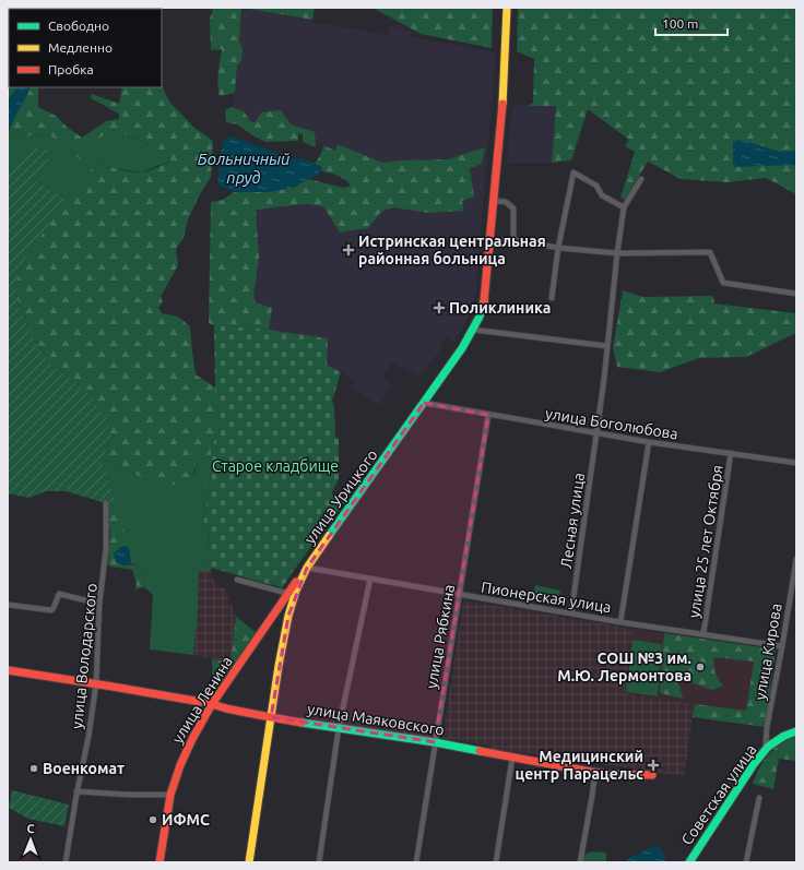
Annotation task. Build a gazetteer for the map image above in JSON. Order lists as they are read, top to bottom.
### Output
{
  "streets": {
    "street": [
      "улица Боголюбова",
      "улица Урицкого",
      "Лесная улица",
      "улица 25 лет Октября",
      "Пионерская улица",
      "улица Рябкина",
      "улица Кирова",
      "улица Володарского",
      "улица Ленина",
      "улица Маяковского",
      "Советская улица"
    ]
  },
  "crossings": [
    ["улица Боголюбова", "улица Урицкого"],
    ["улица Боголюбова", "Лесная улица"],
    ["улица Боголюбова", "улица 25 лет Октября"],
    ["улица Боголюбова", "улица Рябкина"],
    ["улица Урицкого", "Пионерская улица"],
    ["улица Урицкого", "улица Ленина"],
    ["Лесная улица", "Пионерская улица"],
    ["улица 25 лет Октября", "Пионерская улица"],
    ["Пионерская улица", "улица Рябкина"],
    ["Пионерская улица", "улица Кирова"],
    ["Пионерская улица", "улица Ленина"],
    ["улица Рябкина", "улица Маяковского"],
    ["улица Кирова", "Советская улица"],
    ["улица Володарского", "улица Маяковского"],
    ["улица Ленина", "улица Маяковского"]
  ],
  "water": ["Больничный пруд"],
  "parks": ["Старое кладбище"],
  "places": {
    "health": ["Истринская центральная районная больница", "Поликлиника", "Медицинский центр Парацельс"],
    "other": ["СОШ №3 им. М.Ю. Лермонтова", "Военкомат", "ИФМС"]
  },
  "legend": ["Свободно", "Медленно", "Пробка"],
  "scale_bar": "100 m",
  "north": "top"
}
